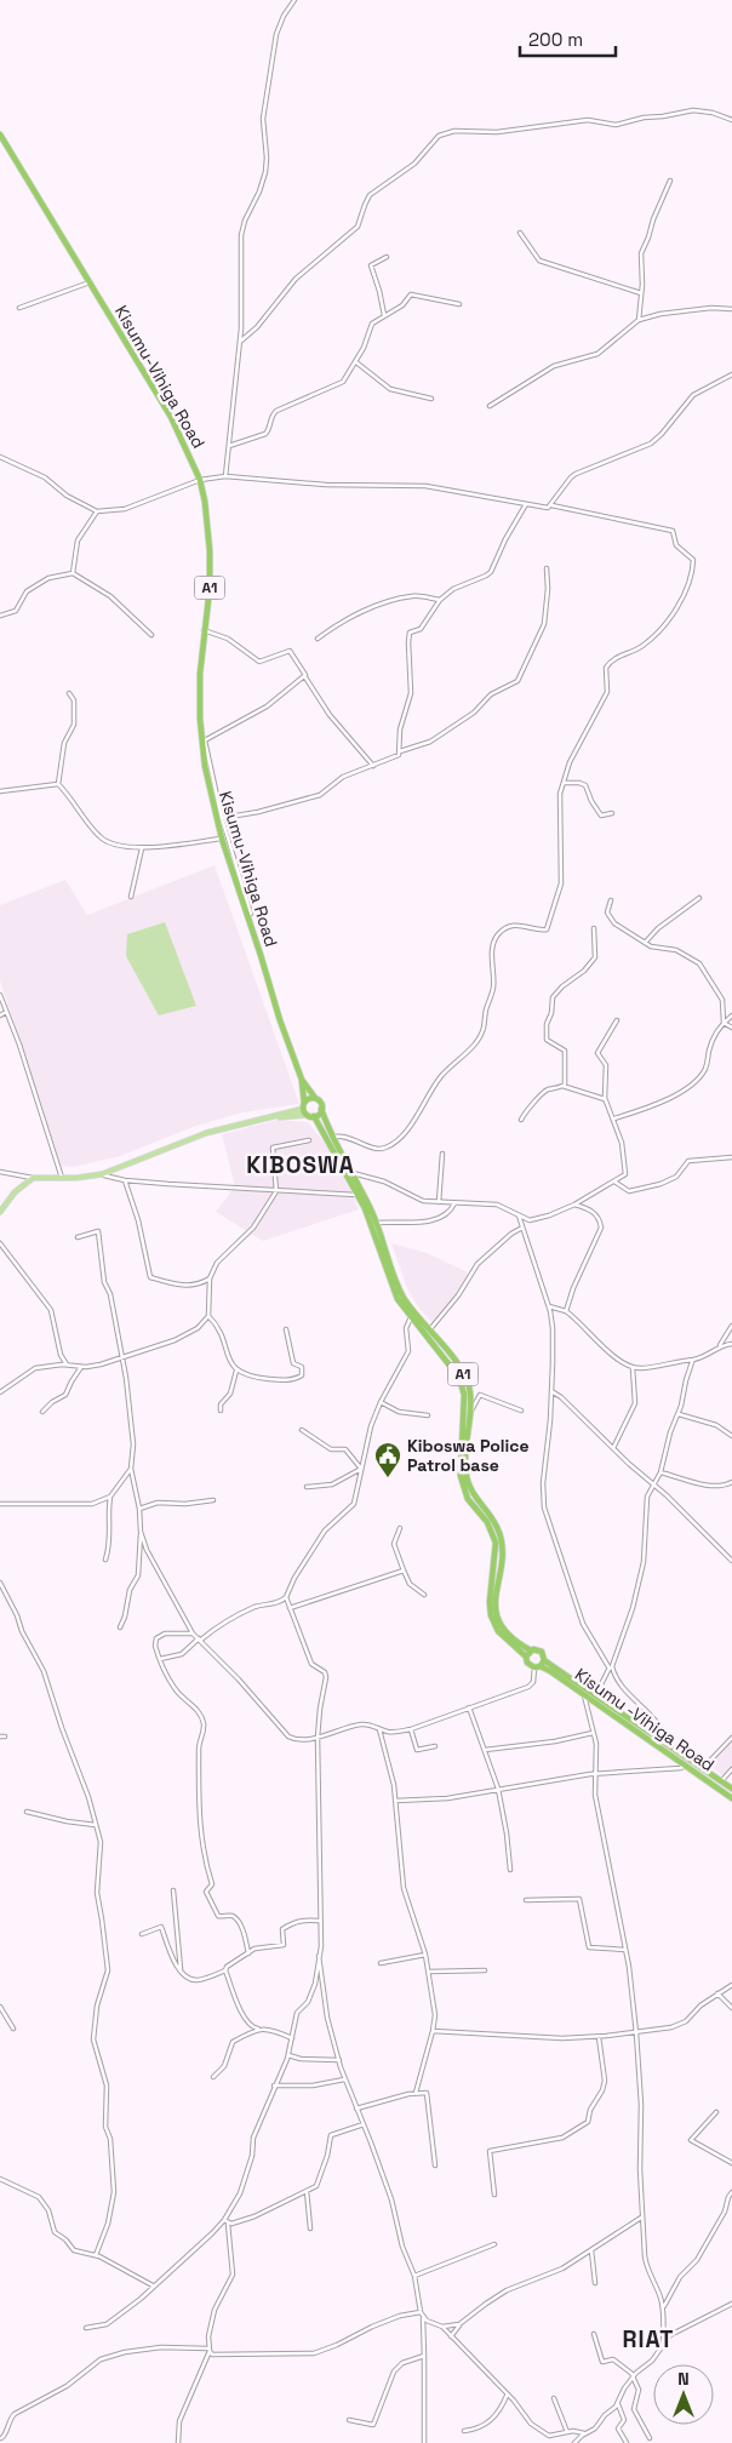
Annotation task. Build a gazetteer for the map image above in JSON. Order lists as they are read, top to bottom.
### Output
{
  "streets": {
    "highway": ["Kisumu-Vihiga Road", "A1", "Kisumu -Vihiga Road"]
  },
  "crossings": [
    ["Kisumu-Vihiga Road", "A1"],
    ["A1", "Kisumu -Vihiga Road"]
  ],
  "districts": ["KIBOSWA", "RIAT"],
  "places": {
    "public building": ["Kiboswa Police Patrol base"]
  },
  "scale_bar": "200 m",
  "north": "top"
}
